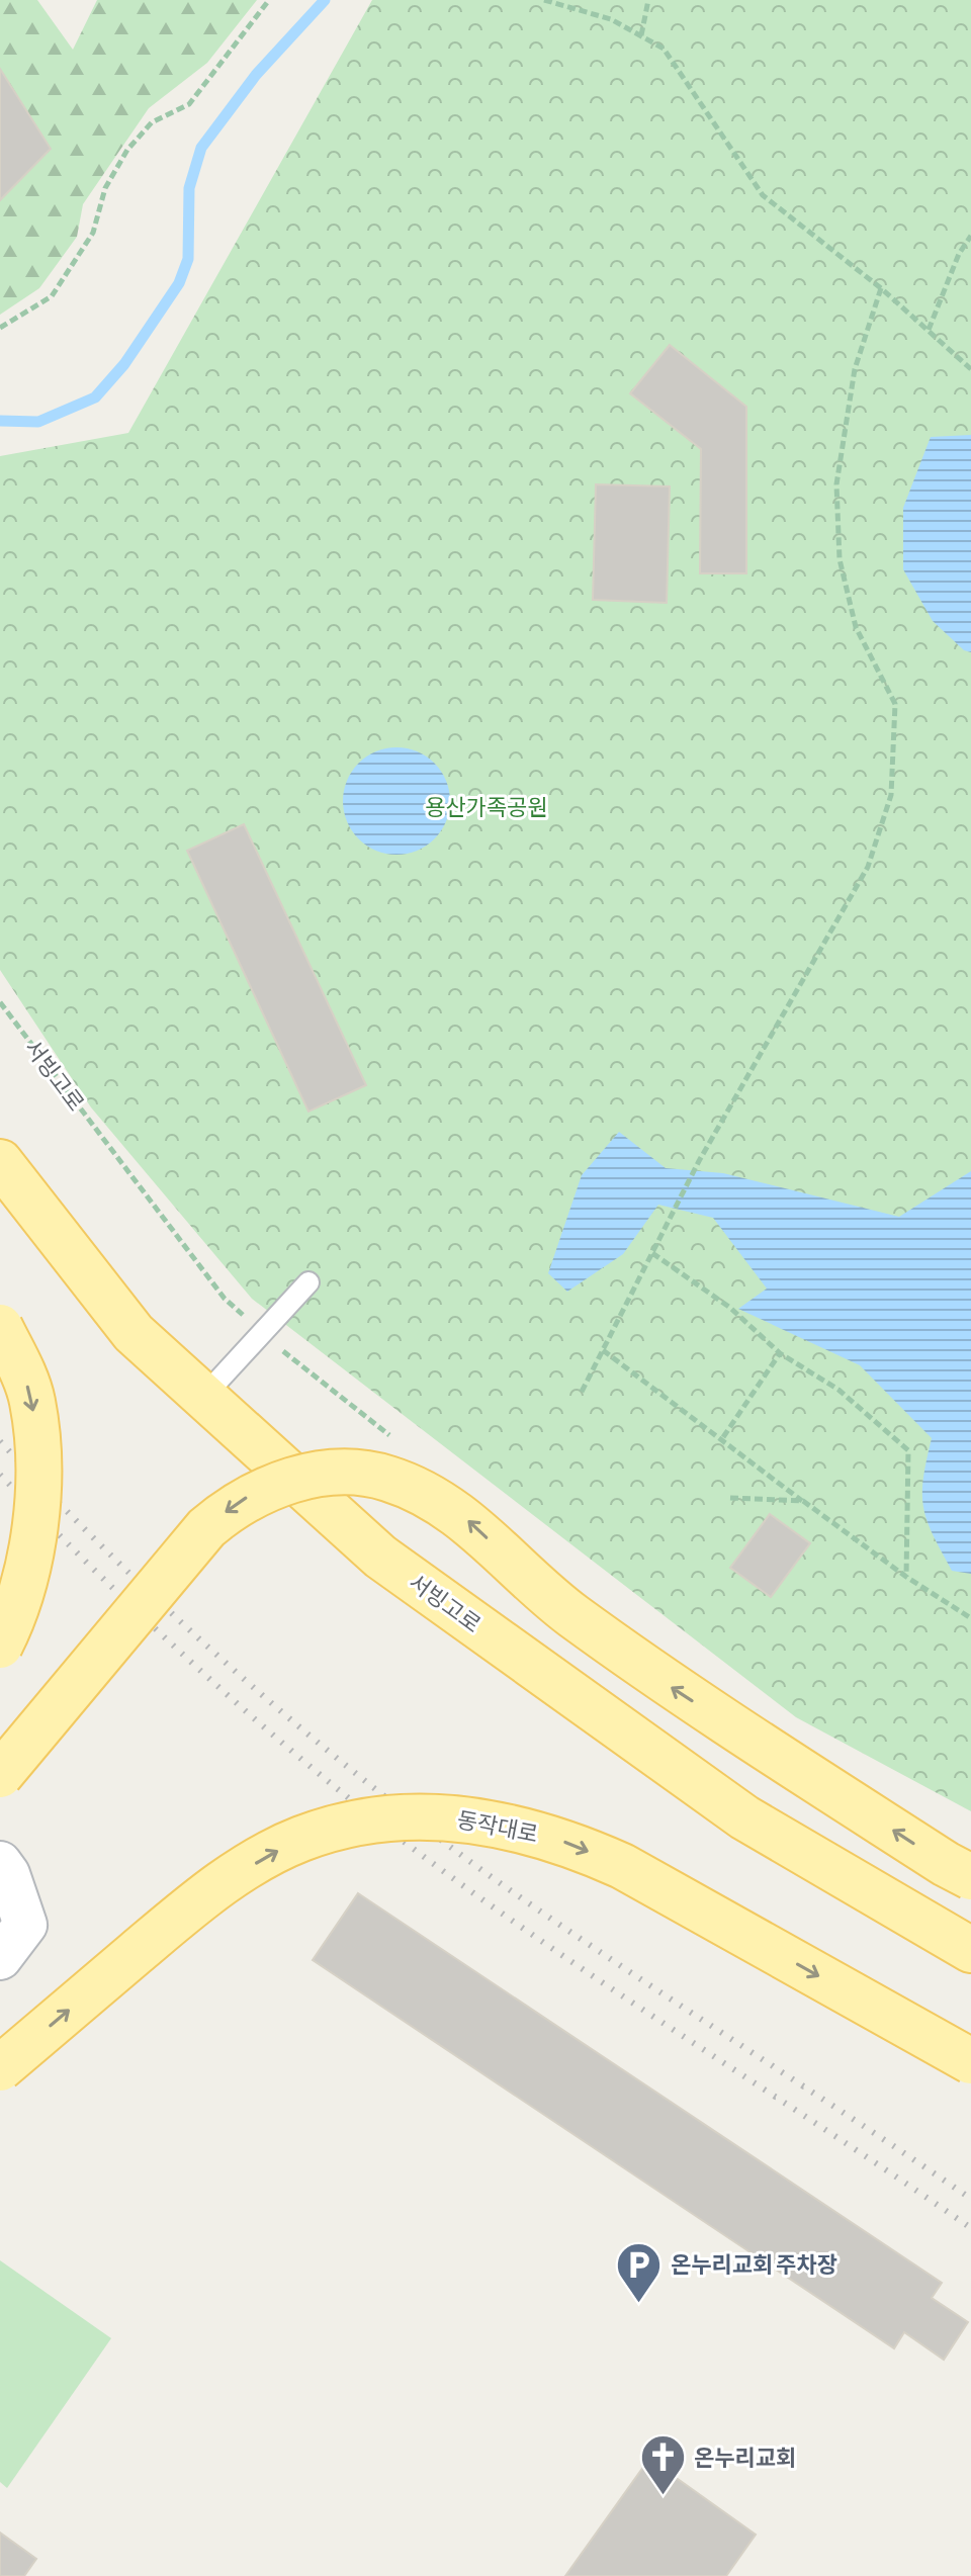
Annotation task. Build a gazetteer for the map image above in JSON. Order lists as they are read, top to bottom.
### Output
{
  "streets": {
    "main road": ["서빙고로", "동작대로"]
  },
  "one_way": ["동작대로"],
  "parks": ["용산가족공원"],
  "places": {
    "parking": ["온누리교회 주차장"],
    "church": ["온누리교회"]
  }
}
